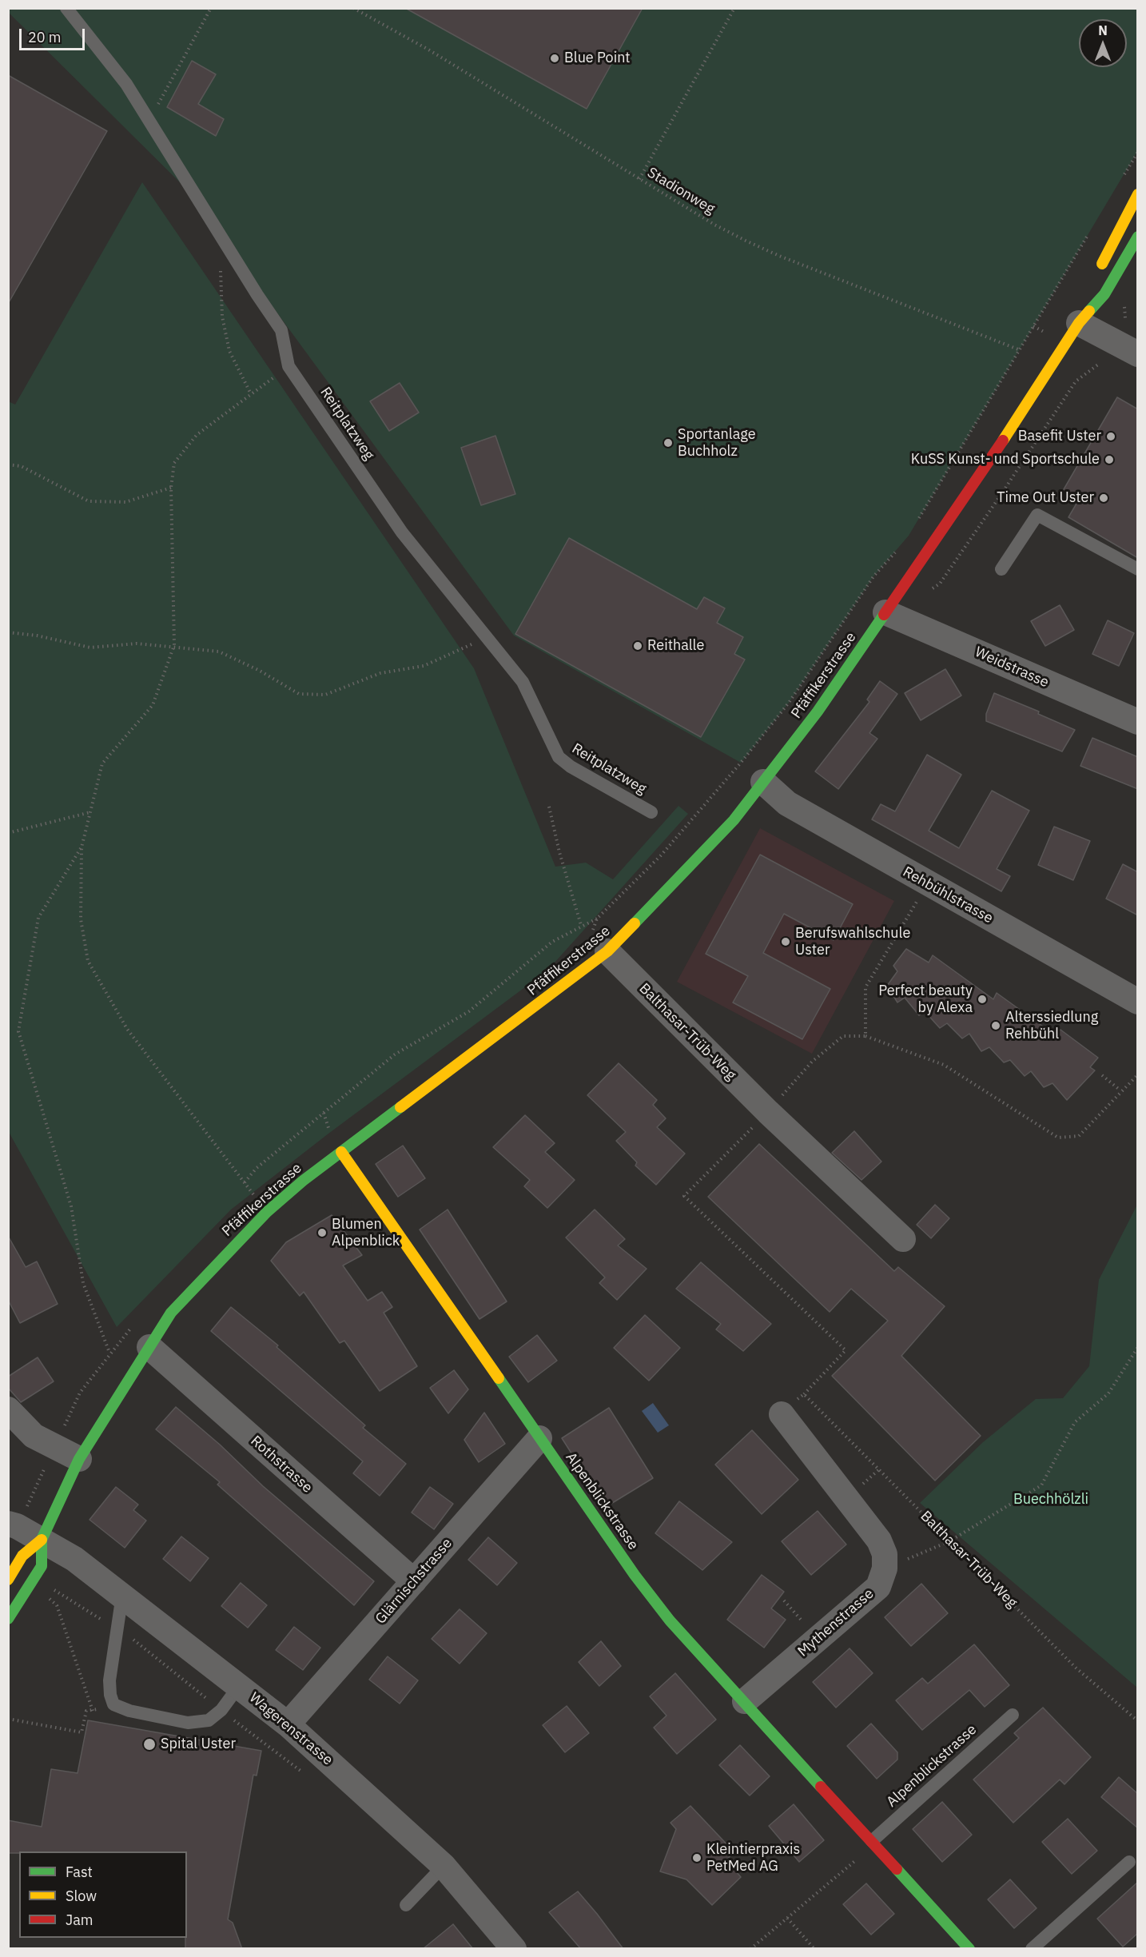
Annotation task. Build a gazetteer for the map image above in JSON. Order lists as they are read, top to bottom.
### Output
{
  "streets": {
    "main road": ["Pfäffikerstrasse", "Alpenblickstrasse"],
    "street": [
      "Weidstrasse",
      "Rehbühlstrasse",
      "Balthasar-Trüb-Weg",
      "Rothstrasse",
      "Glärnischstrasse",
      "Mythenstrasse",
      "Wagerenstrasse"
    ],
    "lane": ["Reitplatzweg"],
    "path": ["Stadionweg"]
  },
  "crossings": [
    ["Weidstrasse", "Pfäffikerstrasse"],
    ["Pfäffikerstrasse", "Rehbühlstrasse"],
    ["Pfäffikerstrasse", "Balthasar-Trüb-Weg"],
    ["Pfäffikerstrasse", "Rothstrasse"],
    ["Pfäffikerstrasse", "Alpenblickstrasse"],
    ["Pfäffikerstrasse", "Wagerenstrasse"],
    ["Rothstrasse", "Glärnischstrasse"],
    ["Alpenblickstrasse", "Glärnischstrasse"],
    ["Alpenblickstrasse", "Mythenstrasse"],
    ["Glärnischstrasse", "Wagerenstrasse"]
  ],
  "parks": ["Buechhölzli"],
  "places": [
    "Blue Point",
    "Basefit Uster",
    "Sportanlage Buchholz",
    "KuSS Kunst- und Sportschule",
    "Time Out Uster",
    "Reithalle",
    "Berufswahlschule Uster",
    "Perfect beauty by Alexa",
    "Alterssiedlung Rehbühl",
    "Blumen Alpenblick",
    "Spital Uster",
    "Kleintierpraxis PetMed AG"
  ],
  "legend": ["Fast", "Slow", "Jam"],
  "scale_bar": "20 m",
  "north": "top"
}
